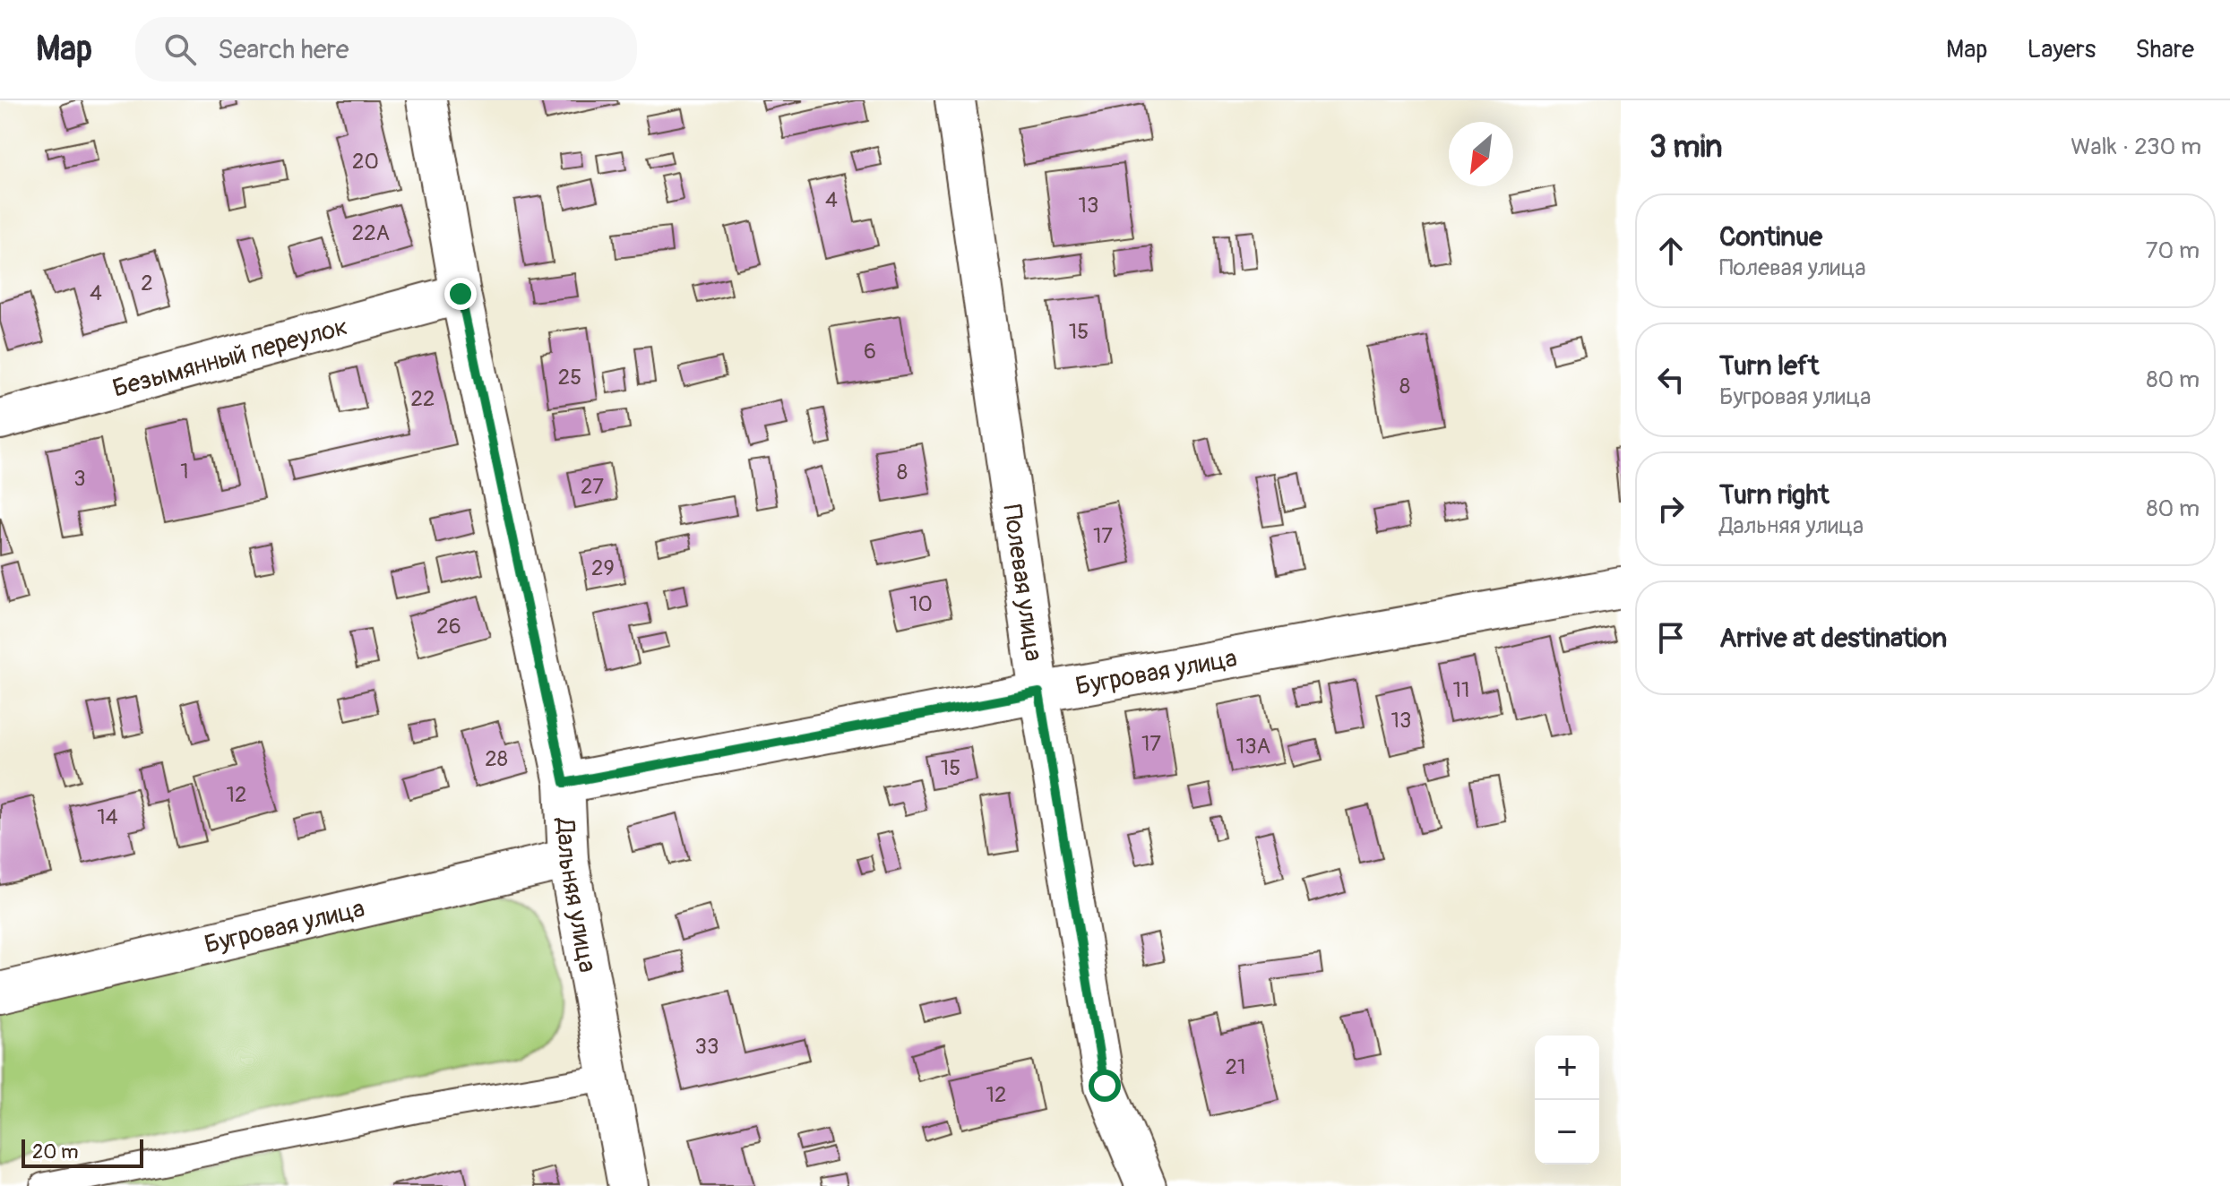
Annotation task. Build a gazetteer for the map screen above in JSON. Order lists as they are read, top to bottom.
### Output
{
  "streets": {
    "street": [
      "Безымянный переулок",
      "Полевая улица",
      "Бугровая улица",
      "Дальняя улица"
    ]
  },
  "crossings": [
    ["Безымянный переулок", "Дальняя улица"],
    ["Полевая улица", "Бугровая улица"],
    ["Бугровая улица", "Дальняя улица"]
  ],
  "house_numbers": [
    "20",
    "4",
    "13",
    "22А",
    "2",
    "4",
    "15",
    "6",
    "25",
    "8",
    "22",
    "1",
    "8",
    "3",
    "27",
    "17",
    "29",
    "10",
    "26",
    "11",
    "13",
    "17",
    "13А",
    "28",
    "15",
    "12",
    "14",
    "33",
    "21",
    "12"
  ],
  "scale_bar": "20 m",
  "north": "bottom left",
  "page": {
    "header": "Map",
    "search": "Search here",
    "nav": ["Map", "Layers", "Share"],
    "heading": ["3 min", "Walk · 230 m"],
    "list": [
      ["Continue", "Полевая улица", "70 m"],
      ["Turn left", "Бугровая улица", "80 m"],
      ["Turn right", "Дальняя улица", "80 m"],
      "Arrive at destination"
    ],
    "map_buttons": ["+", "−"],
    "scale": "20 m"
  }
}
